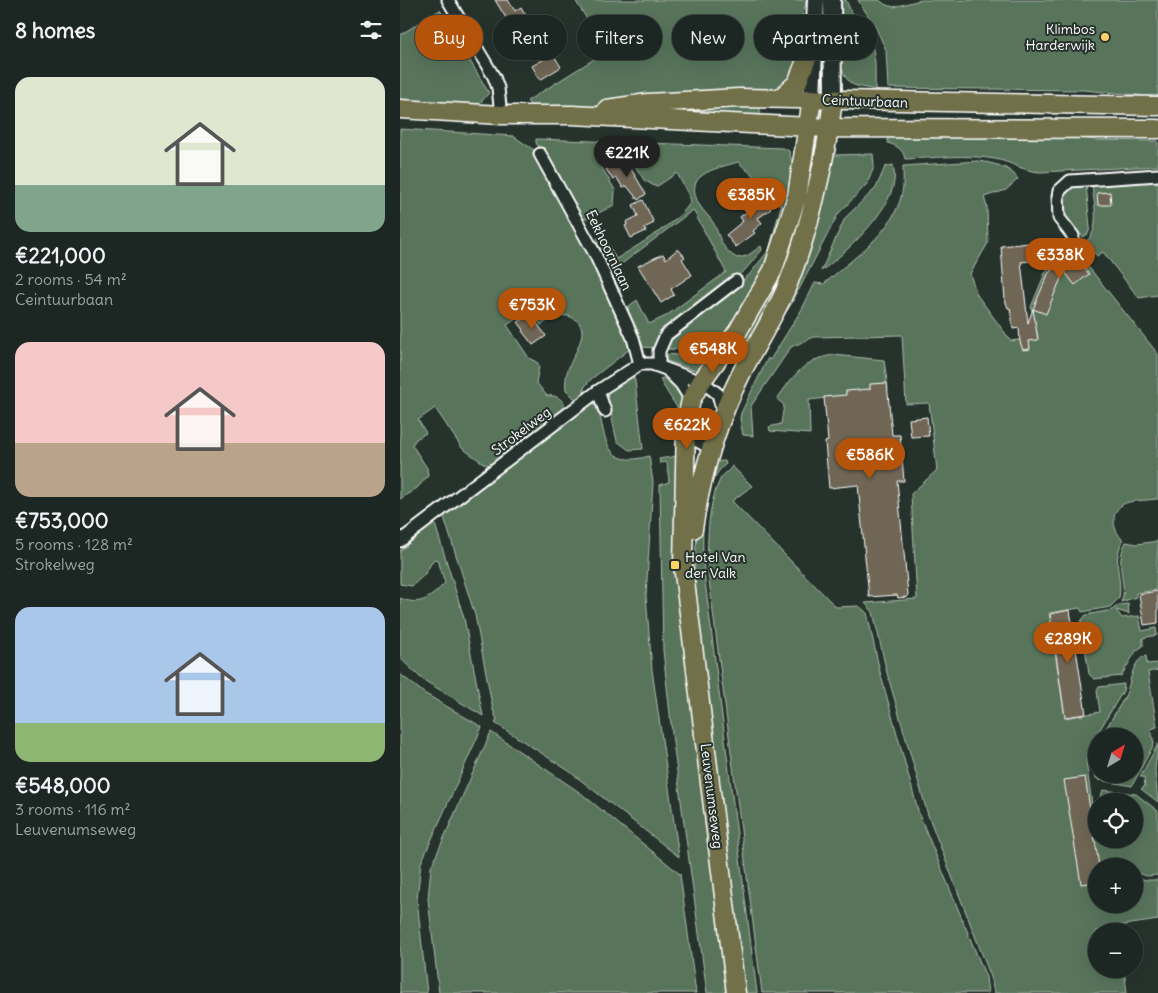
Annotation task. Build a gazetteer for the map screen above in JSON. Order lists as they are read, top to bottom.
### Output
{
  "streets": {
    "main road": ["Ceintuurbaan", "Leuvenumseweg"],
    "street": ["Eekhoornlaan", "Strokelweg"]
  },
  "crossings": [
    ["Ceintuurbaan", "Leuvenumseweg"],
    ["Eekhoornlaan", "Strokelweg"]
  ],
  "places": {
    "other": ["Klimbos Harderwijk"],
    "transit": ["Hotel Van der Valk"]
  },
  "north": "top right",
  "page": {
    "heading": "8 homes",
    "chip": [
      "Buy",
      "Rent",
      "Filters",
      "New",
      "Apartment"
    ],
    "list": [
      {
        "name": "€221,000",
        "note": "2 rooms · 54 m² · Ceintuurbaan"
      },
      {
        "name": "€753,000",
        "note": "5 rooms · 128 m² · Strokelweg"
      },
      {
        "name": "€548,000",
        "note": "3 rooms · 116 m² · Leuvenumseweg"
      }
    ],
    "price": [
      "€221K",
      "€385K",
      "€338K",
      "€753K",
      "€548K",
      "€622K",
      "€586K",
      "€289K"
    ],
    "map_buttons": ["+", "−"]
  }
}
